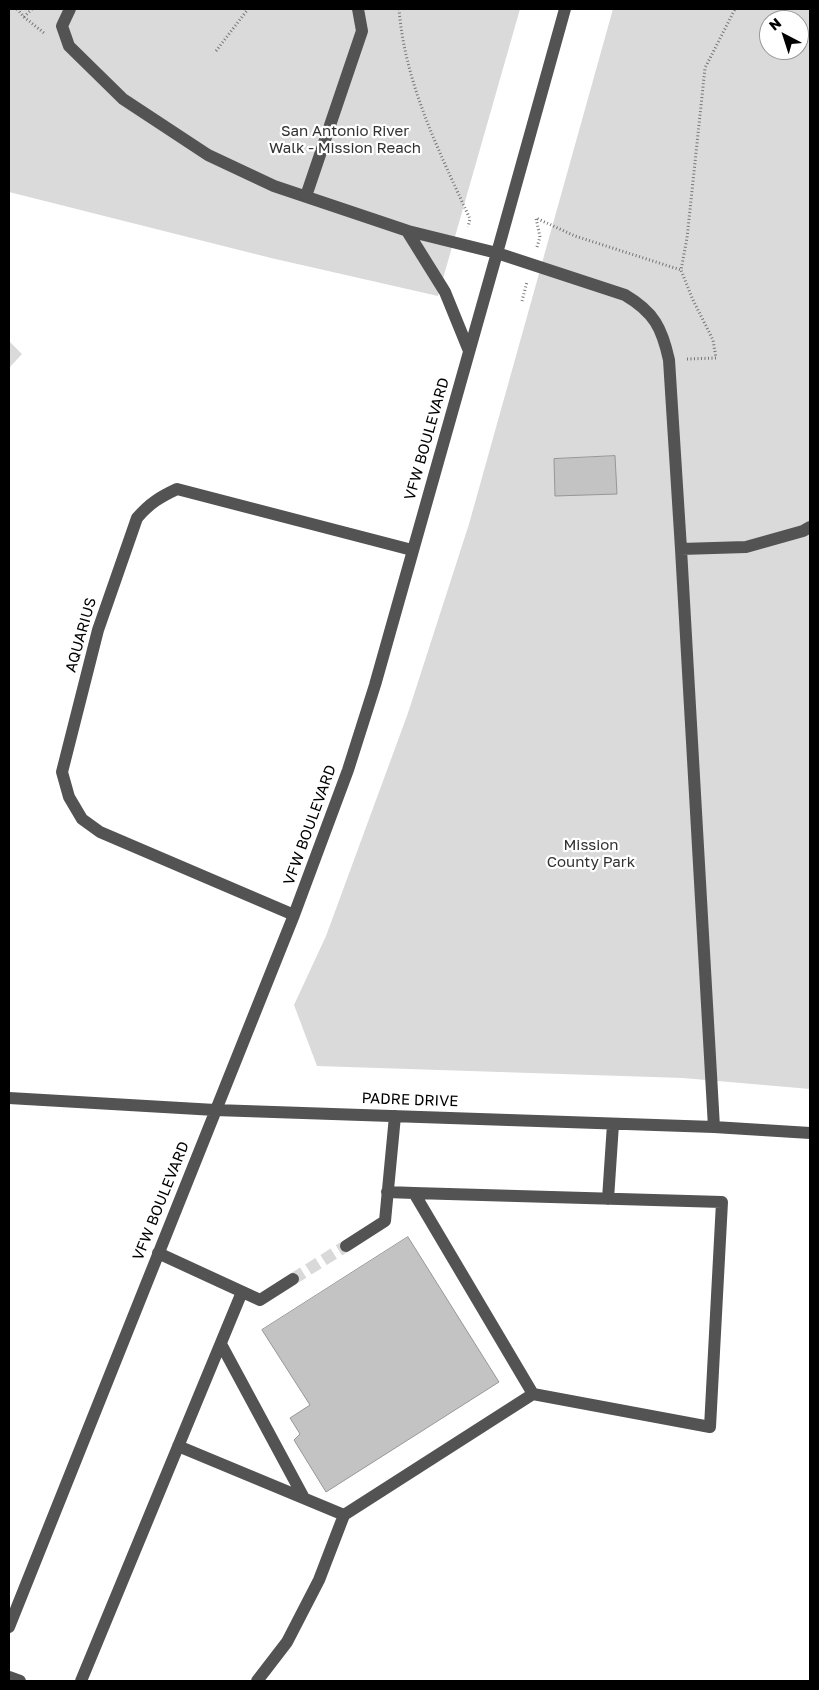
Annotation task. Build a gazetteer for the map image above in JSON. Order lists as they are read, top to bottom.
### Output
{
  "streets": {
    "street": ["VFW BOULEVARD", "AQUARIUS", "PADRE DRIVE"]
  },
  "crossings": [
    ["VFW BOULEVARD", "AQUARIUS"],
    ["VFW BOULEVARD", "PADRE DRIVE"]
  ],
  "parks": ["San Antonio River Walk - Mission Reach", "Mission County Park"],
  "north": "top left"
}
